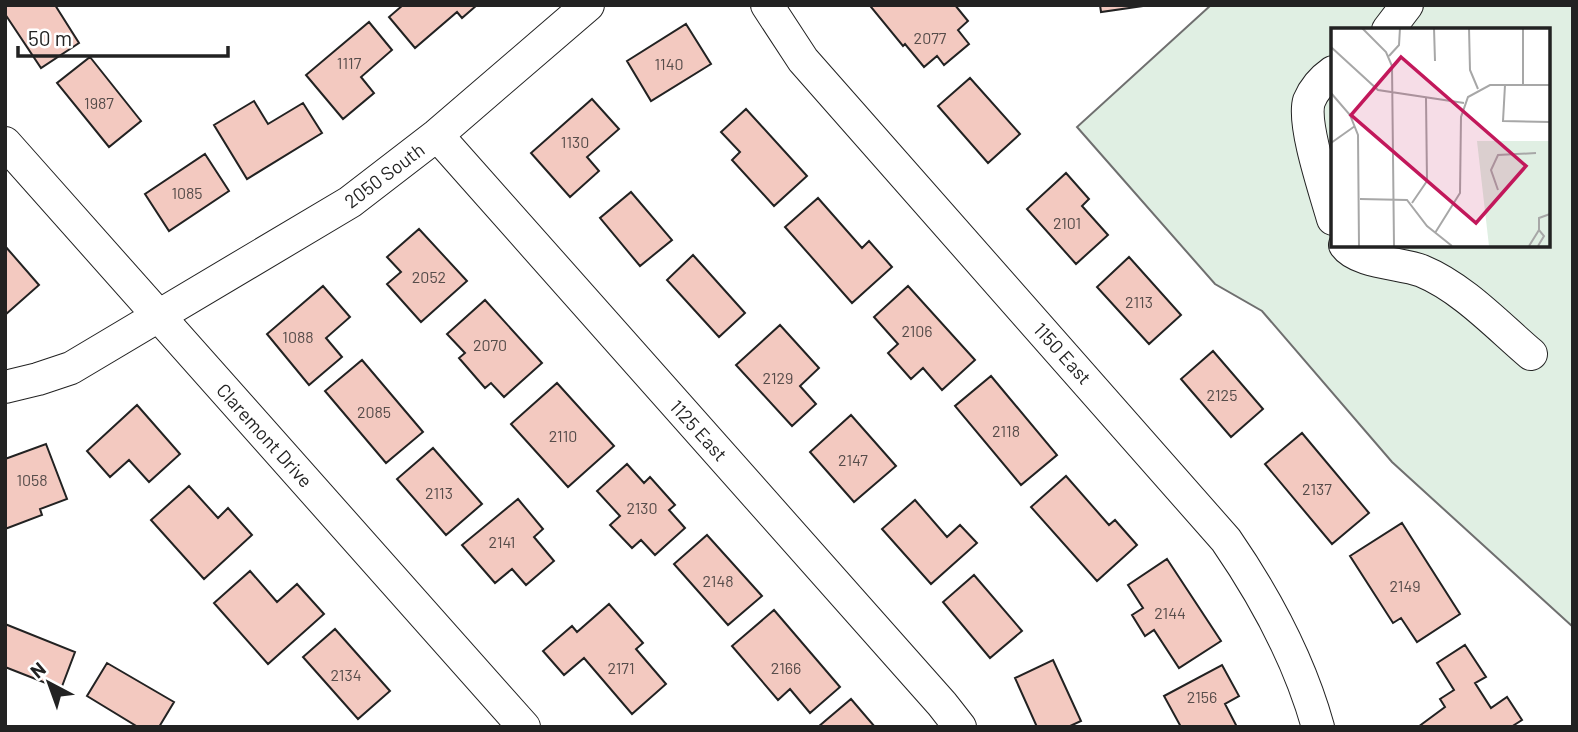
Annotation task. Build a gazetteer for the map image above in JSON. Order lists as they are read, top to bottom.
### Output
{
  "streets": {
    "street": [
      "2050 South",
      "1150 East",
      "1125 East",
      "Claremont Drive"
    ]
  },
  "crossings": [
    ["2050 South", "1125 East"],
    ["2050 South", "Claremont Drive"]
  ],
  "house_numbers": [
    "2077",
    "1117",
    "1140",
    "1987",
    "1130",
    "1085",
    "2101",
    "2052",
    "2113",
    "2106",
    "1088",
    "2070",
    "2129",
    "2125",
    "2085",
    "2118",
    "2110",
    "2147",
    "1058",
    "2137",
    "2113",
    "2130",
    "2141",
    "2148",
    "2149",
    "2144",
    "2171",
    "2166",
    "2134",
    "2156"
  ],
  "scale_bar": "50 m",
  "north": "top left"
}
